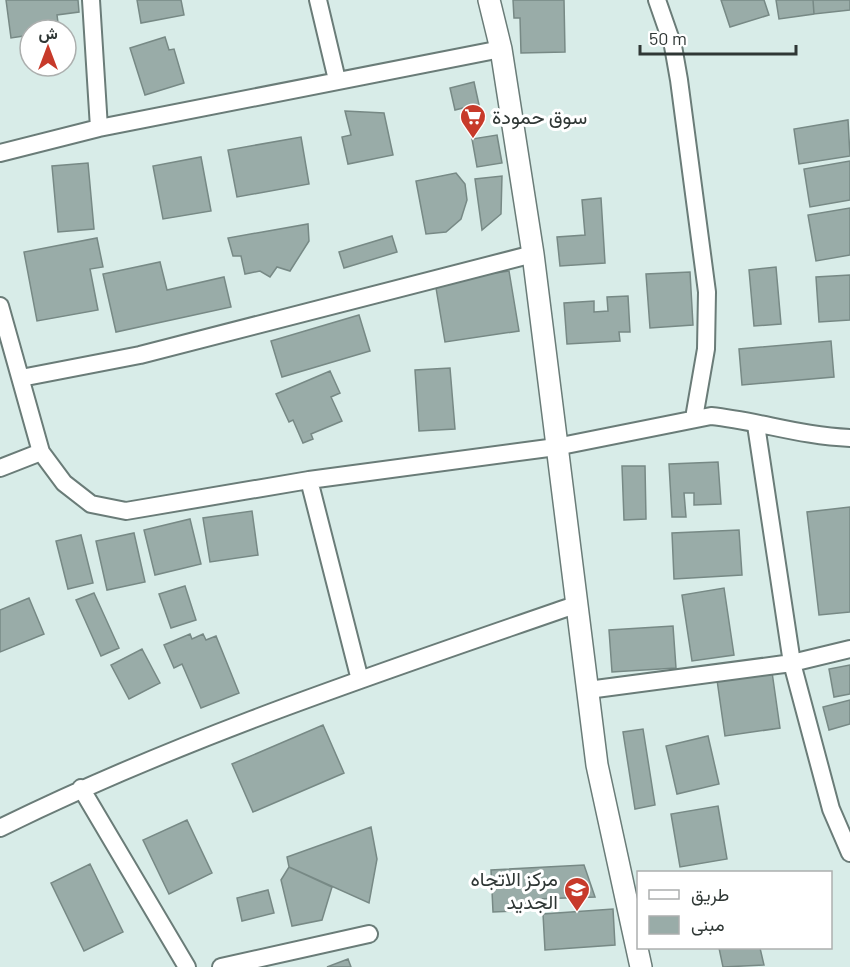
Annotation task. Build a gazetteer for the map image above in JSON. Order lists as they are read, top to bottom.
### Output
{
  "places": {
    "supermarket": ["سوق حمودة"],
    "school or university": ["مركز الاتجاه الجديد"]
  },
  "legend": ["طريق", "مبنى"],
  "scale_bar": "50 m",
  "north": "top"
}
